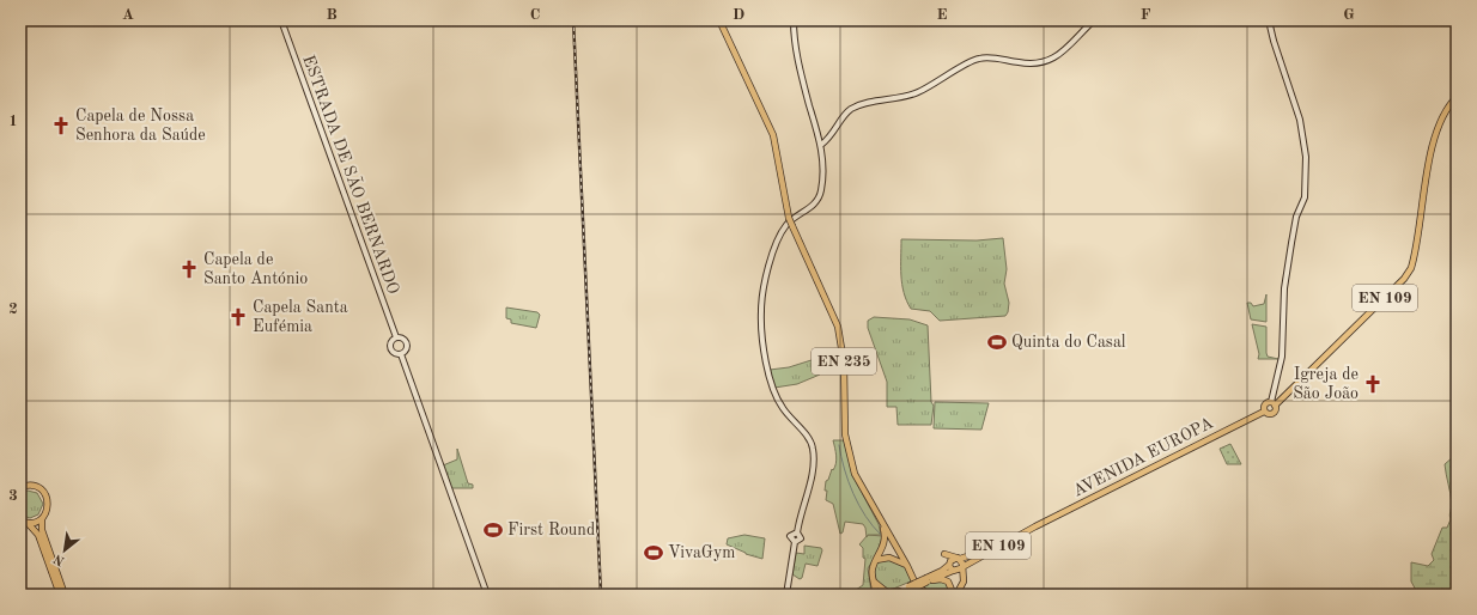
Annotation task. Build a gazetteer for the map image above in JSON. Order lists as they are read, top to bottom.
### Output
{
  "streets": {
    "main road": [
      "ESTRADA DE SÃO BERNARDO",
      "EN 109",
      "EN 235",
      "AVENIDA EUROPA"
    ]
  },
  "crossings": [
    ["EN 109", "AVENIDA EUROPA"]
  ],
  "places": {
    "church": [
      "Capela de Nossa Senhora da Saúde",
      "Capela de Santo António",
      "Capela Santa Eufémia",
      "Igreja de São João"
    ],
    "sports": ["Quinta do Casal", "First Round", "VivaGym"]
  },
  "north": "bottom left",
  "grid": {
    "columns": [
      "A",
      "B",
      "C",
      "D",
      "E",
      "F",
      "G"
    ],
    "rows": ["1", "2", "3"]
  }
}
